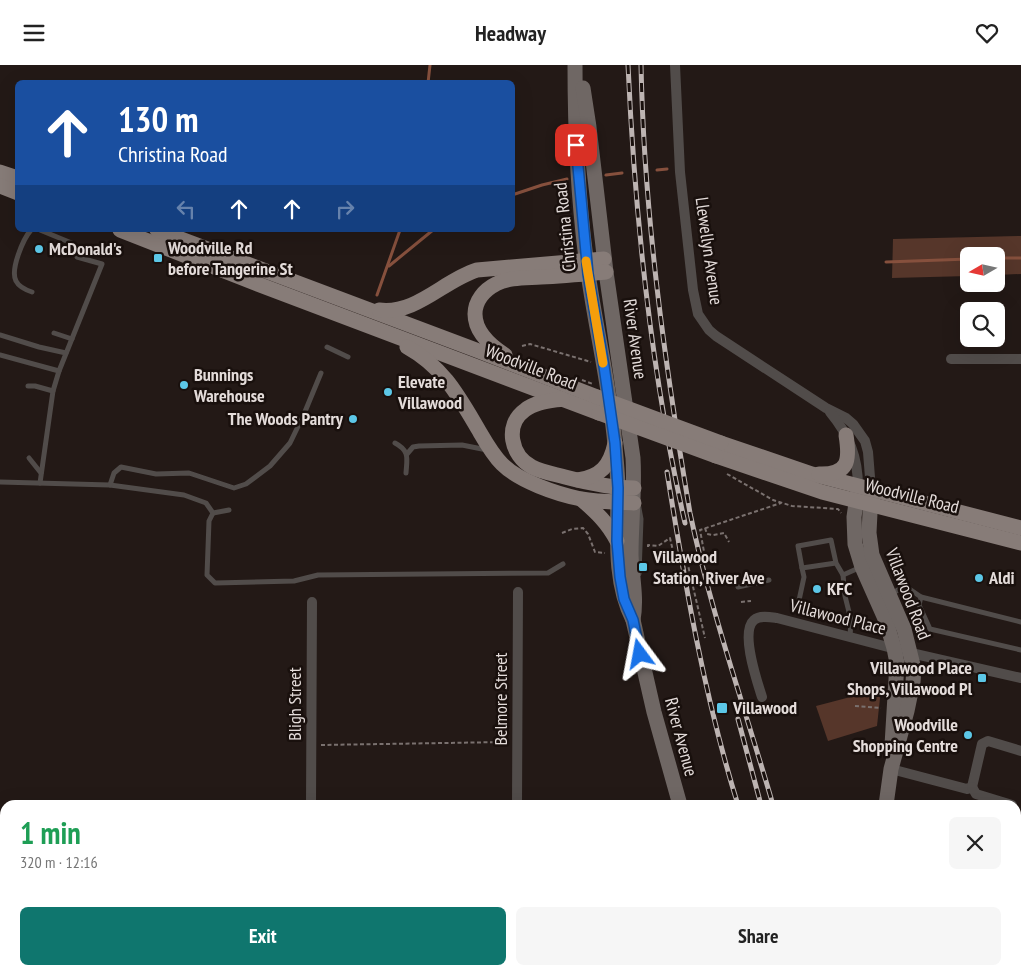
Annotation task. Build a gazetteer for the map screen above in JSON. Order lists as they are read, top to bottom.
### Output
{
  "streets": {
    "main road": [
      "Christina Road",
      "River Avenue",
      "Woodville Road",
      "Villawood Road"
    ],
    "street": [
      "Llewellyn Avenue",
      "Villawood Place",
      "Belmore Street",
      "Bligh Street"
    ]
  },
  "crossings": [
    ["Christina Road", "River Avenue"],
    ["Llewellyn Avenue", "Woodville Road"],
    ["Llewellyn Avenue", "Villawood Road"],
    ["Woodville Road", "Villawood Road"],
    ["Villawood Road", "Villawood Place"]
  ],
  "places": {
    "other": [
      "McDonald's",
      "Bunnings Warehouse",
      "Elevate Villawood",
      "The Woods Pantry",
      "Aldi",
      "KFC",
      "Woodville Shopping Centre"
    ],
    "transit": [
      "Woodville Rd before Tangerine St",
      "Villawood Station, River Ave",
      "Villawood Place Shops, Villawood Pl",
      "Villawood"
    ]
  },
  "north": "left",
  "page": {
    "header": "Headway",
    "turn": ["130 m", "Christina Road"],
    "heading": ["1 min", "320 m · 12:16"],
    "buttons": ["Exit", "Share"]
  }
}
